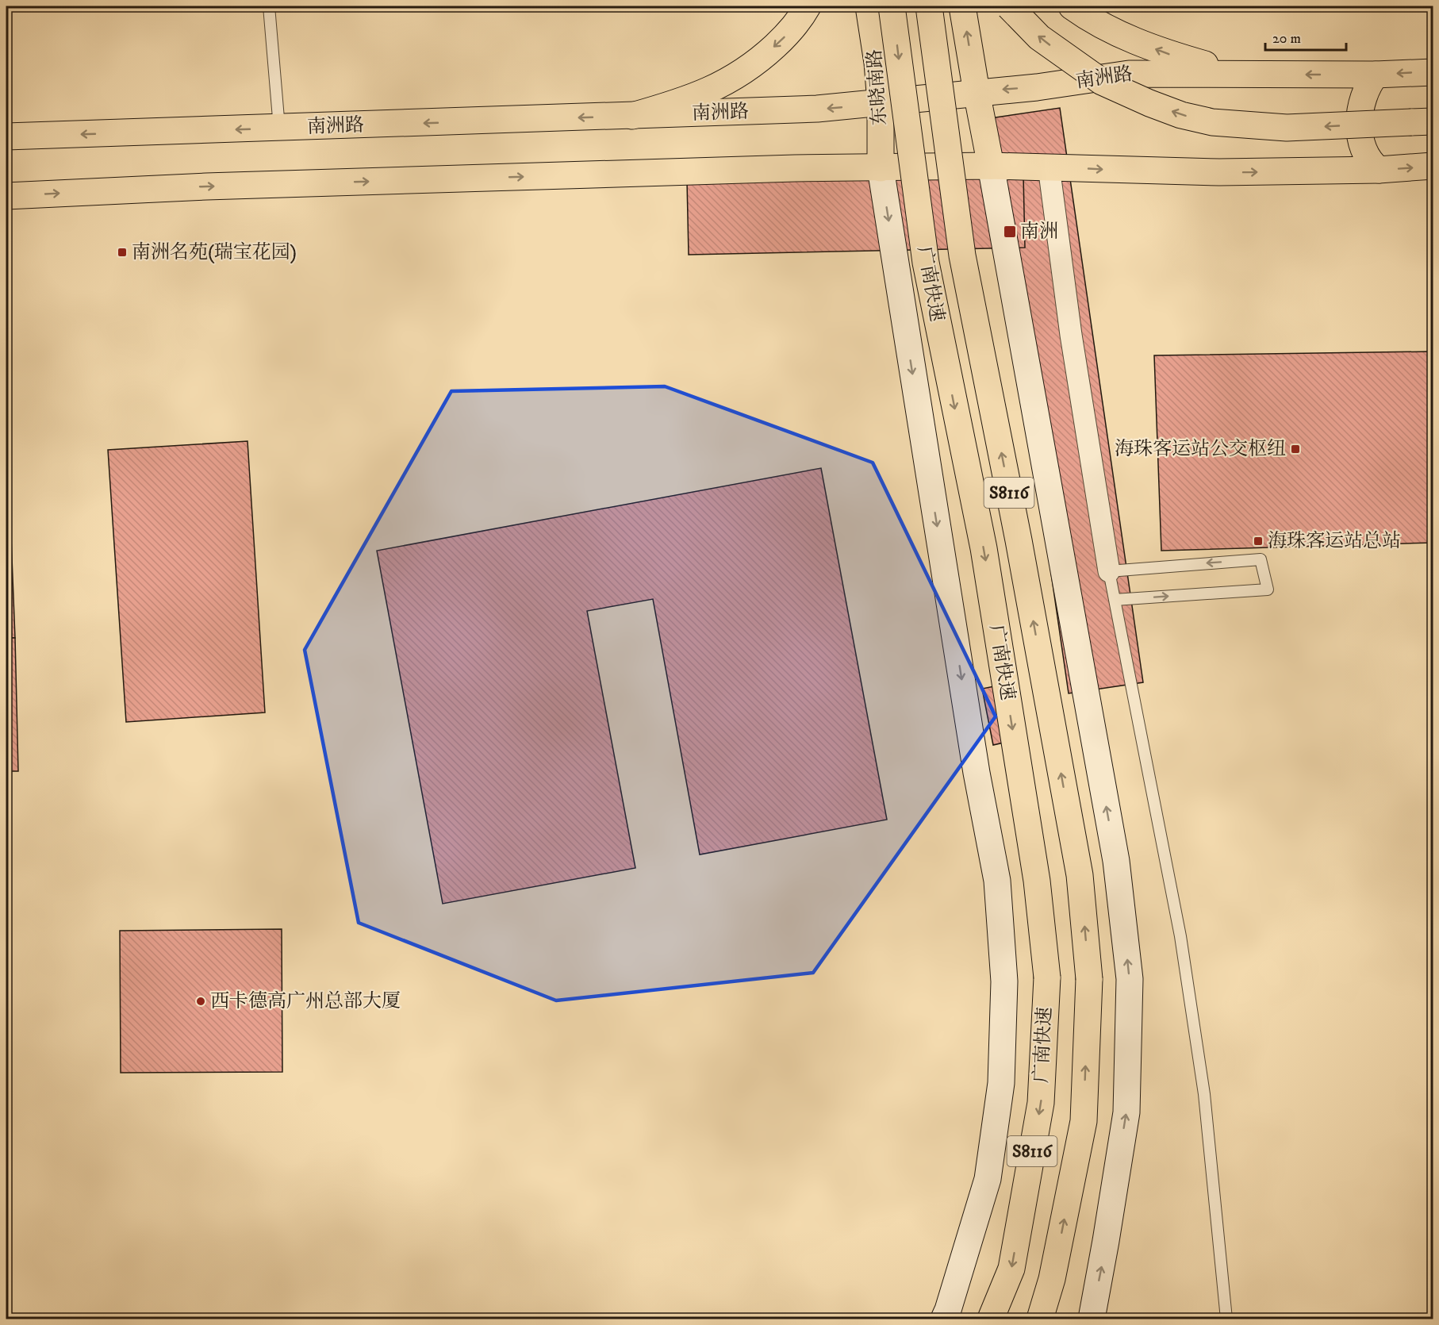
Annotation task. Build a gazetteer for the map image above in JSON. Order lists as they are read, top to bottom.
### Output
{
  "streets": {
    "main road": [
      "南洲路",
      "东晓南路",
      "广南快速",
      "S8116"
    ]
  },
  "crossings": [
    ["南洲路", "东晓南路"]
  ],
  "places": {
    "transit": [
      "南洲",
      "南洲名苑(瑞宝花园)",
      "海珠客运站公交枢纽",
      "海珠客运站总站"
    ],
    "other": ["西卡德高广州总部大厦"]
  },
  "scale_bar": "20 m"
}
